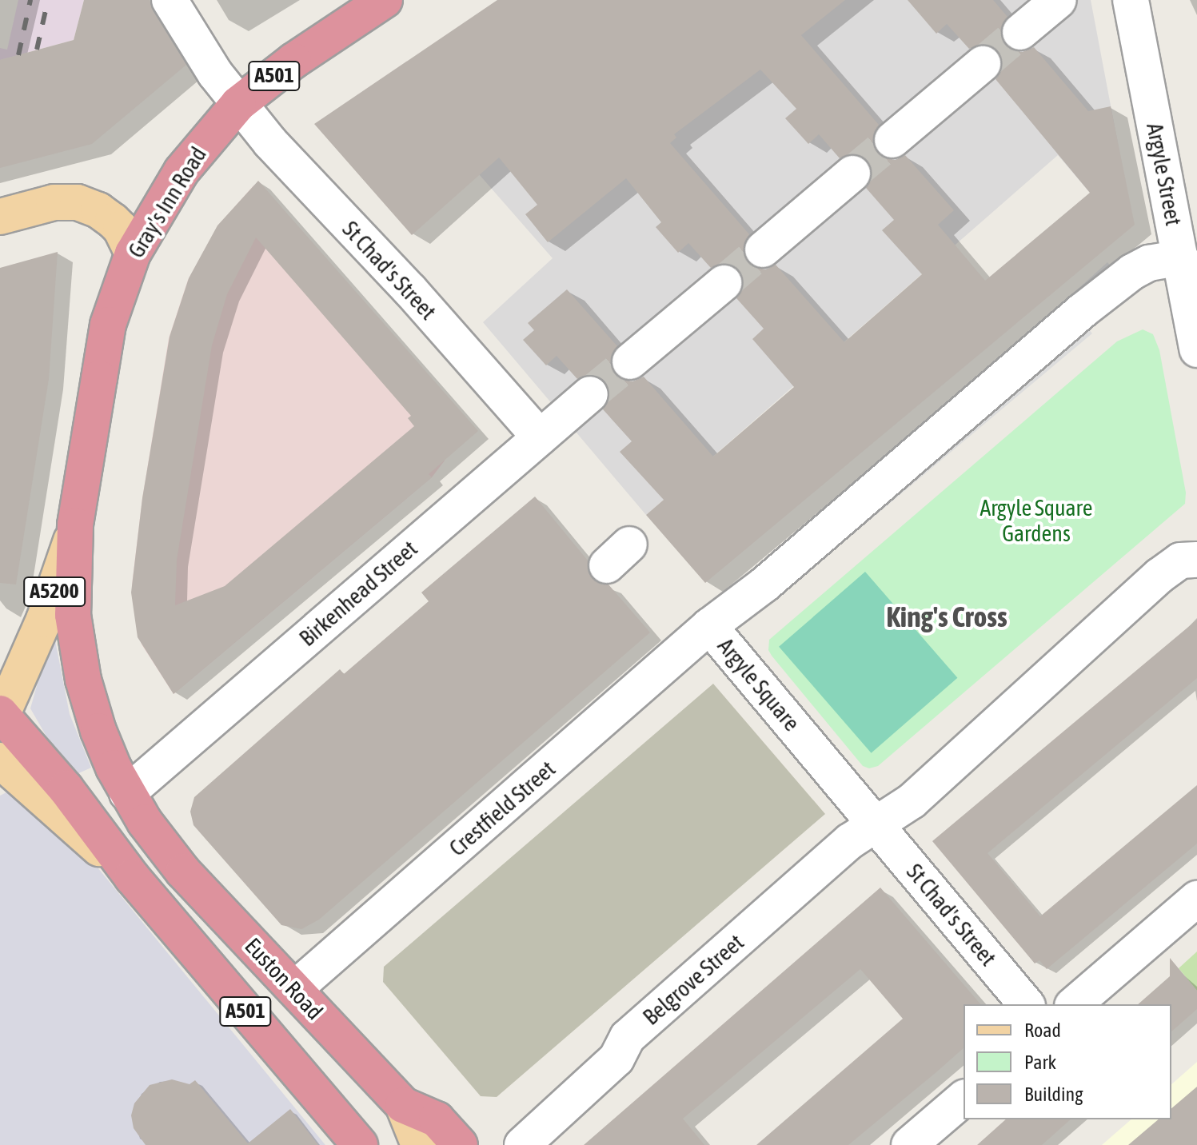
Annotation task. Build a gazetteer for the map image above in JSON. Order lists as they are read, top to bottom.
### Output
{
  "streets": {
    "highway": ["A501", "Gray's Inn Road", "Euston Road"],
    "main road": ["A5200"],
    "street": [
      "Argyle Street",
      "St Chad's Street",
      "Birkenhead Street",
      "Argyle Square",
      "Crestfield Street",
      "Belgrove Street"
    ]
  },
  "crossings": [
    ["A501", "Gray's Inn Road"],
    ["A501", "Euston Road"],
    ["Argyle Street", "Argyle Square"],
    ["Gray's Inn Road", "St Chad's Street"],
    ["Gray's Inn Road", "Birkenhead Street"],
    ["Gray's Inn Road", "Euston Road"],
    ["St Chad's Street", "Birkenhead Street"],
    ["St Chad's Street", "Argyle Square"],
    ["St Chad's Street", "Belgrove Street"],
    ["Birkenhead Street", "Euston Road"],
    ["Argyle Square", "Crestfield Street"],
    ["Argyle Square", "Belgrove Street"],
    ["Crestfield Street", "Euston Road"]
  ],
  "districts": ["King's Cross"],
  "parks": ["Argyle Square Gardens"],
  "legend": ["Road", "Park", "Building"]
}
